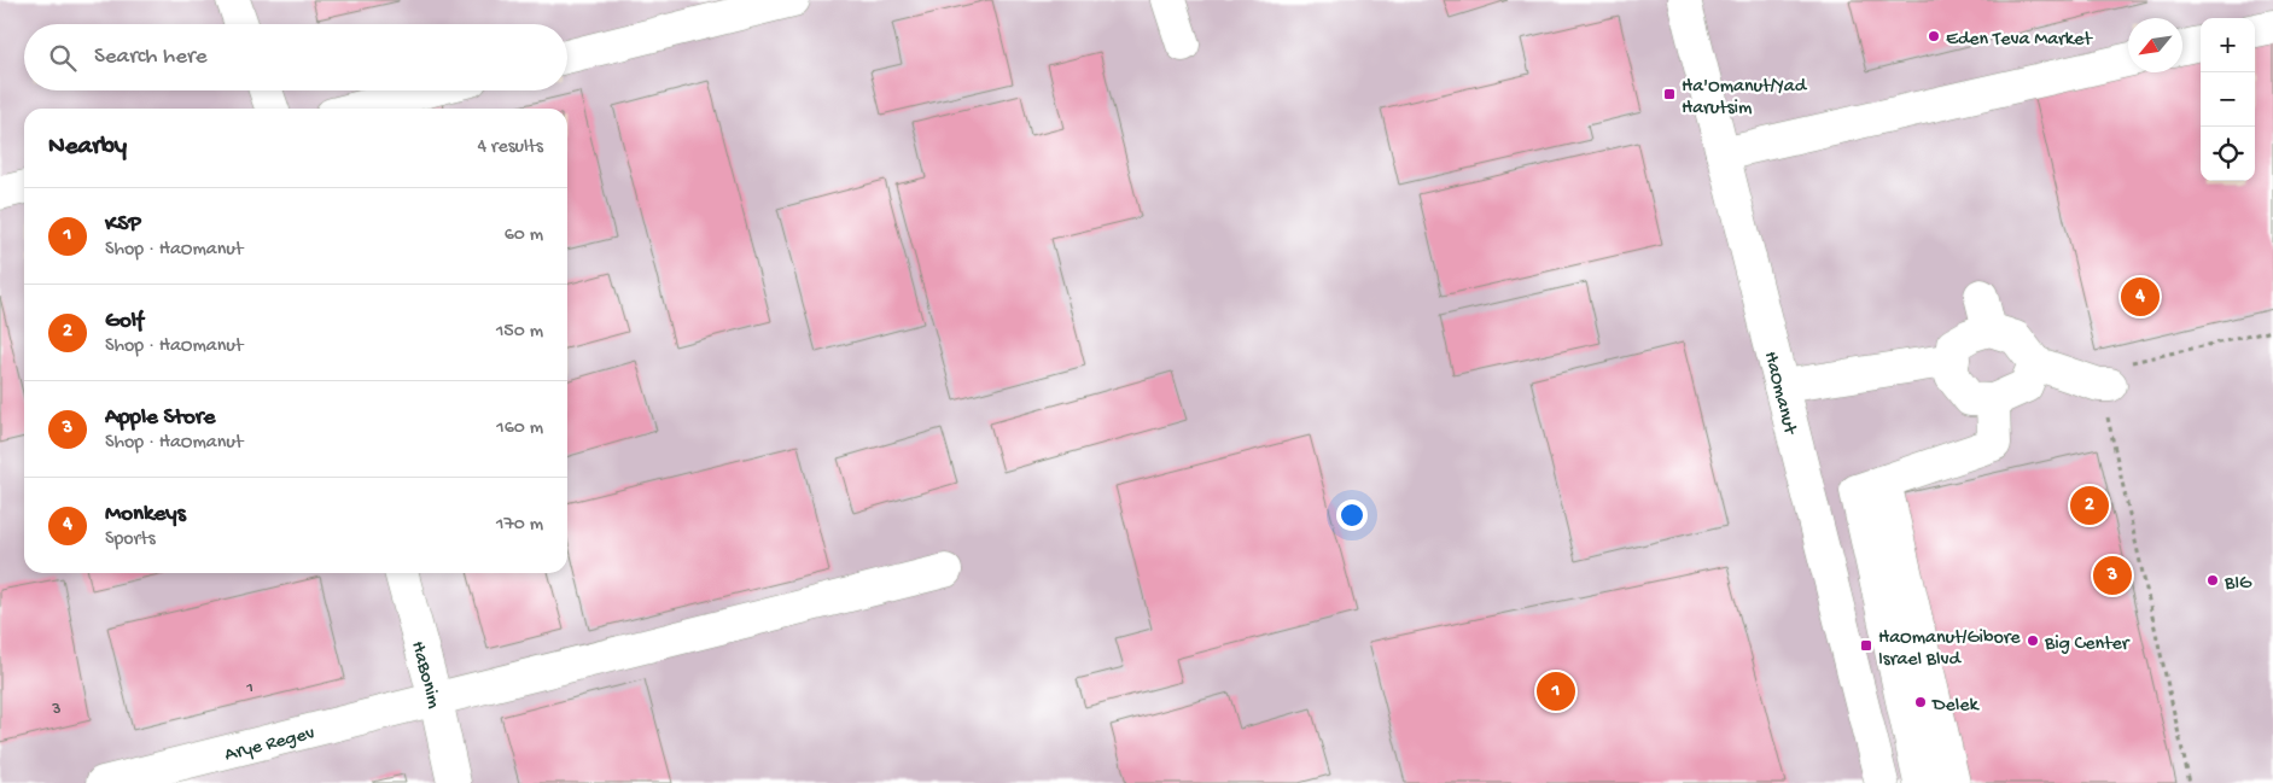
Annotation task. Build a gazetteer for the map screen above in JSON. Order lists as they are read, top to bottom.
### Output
{
  "streets": {
    "street": ["HaOmanut", "HaBonim", "Arye Regev"]
  },
  "crossings": [
    ["HaBonim", "Arye Regev"]
  ],
  "places": {
    "other": [
      "Eden Teva Market",
      "BIG",
      "Big Center",
      "Delek"
    ],
    "transit": ["Ha'Omanut/Yad Harutsim", "HaOmanut/Gibore Israel Blvd"]
  },
  "house_numbers": ["1", "3"],
  "north": "bottom left",
  "page": {
    "map_buttons": ["+", "−"],
    "search": "Search here",
    "heading": ["Nearby", "4 results"],
    "list": [
      {
        "mark": "1",
        "name": "KSP",
        "note": "Shop · HaOmanut",
        "value": "60 m"
      },
      {
        "mark": "2",
        "name": "Golf",
        "note": "Shop · HaOmanut",
        "value": "150 m"
      },
      {
        "mark": "3",
        "name": "Apple Store",
        "note": "Shop · HaOmanut",
        "value": "160 m"
      },
      {
        "mark": "4",
        "name": "Monkeys",
        "note": "Sports",
        "value": "170 m"
      }
    ],
    "pins": [
      "4",
      "2",
      "3",
      "1"
    ]
  }
}
